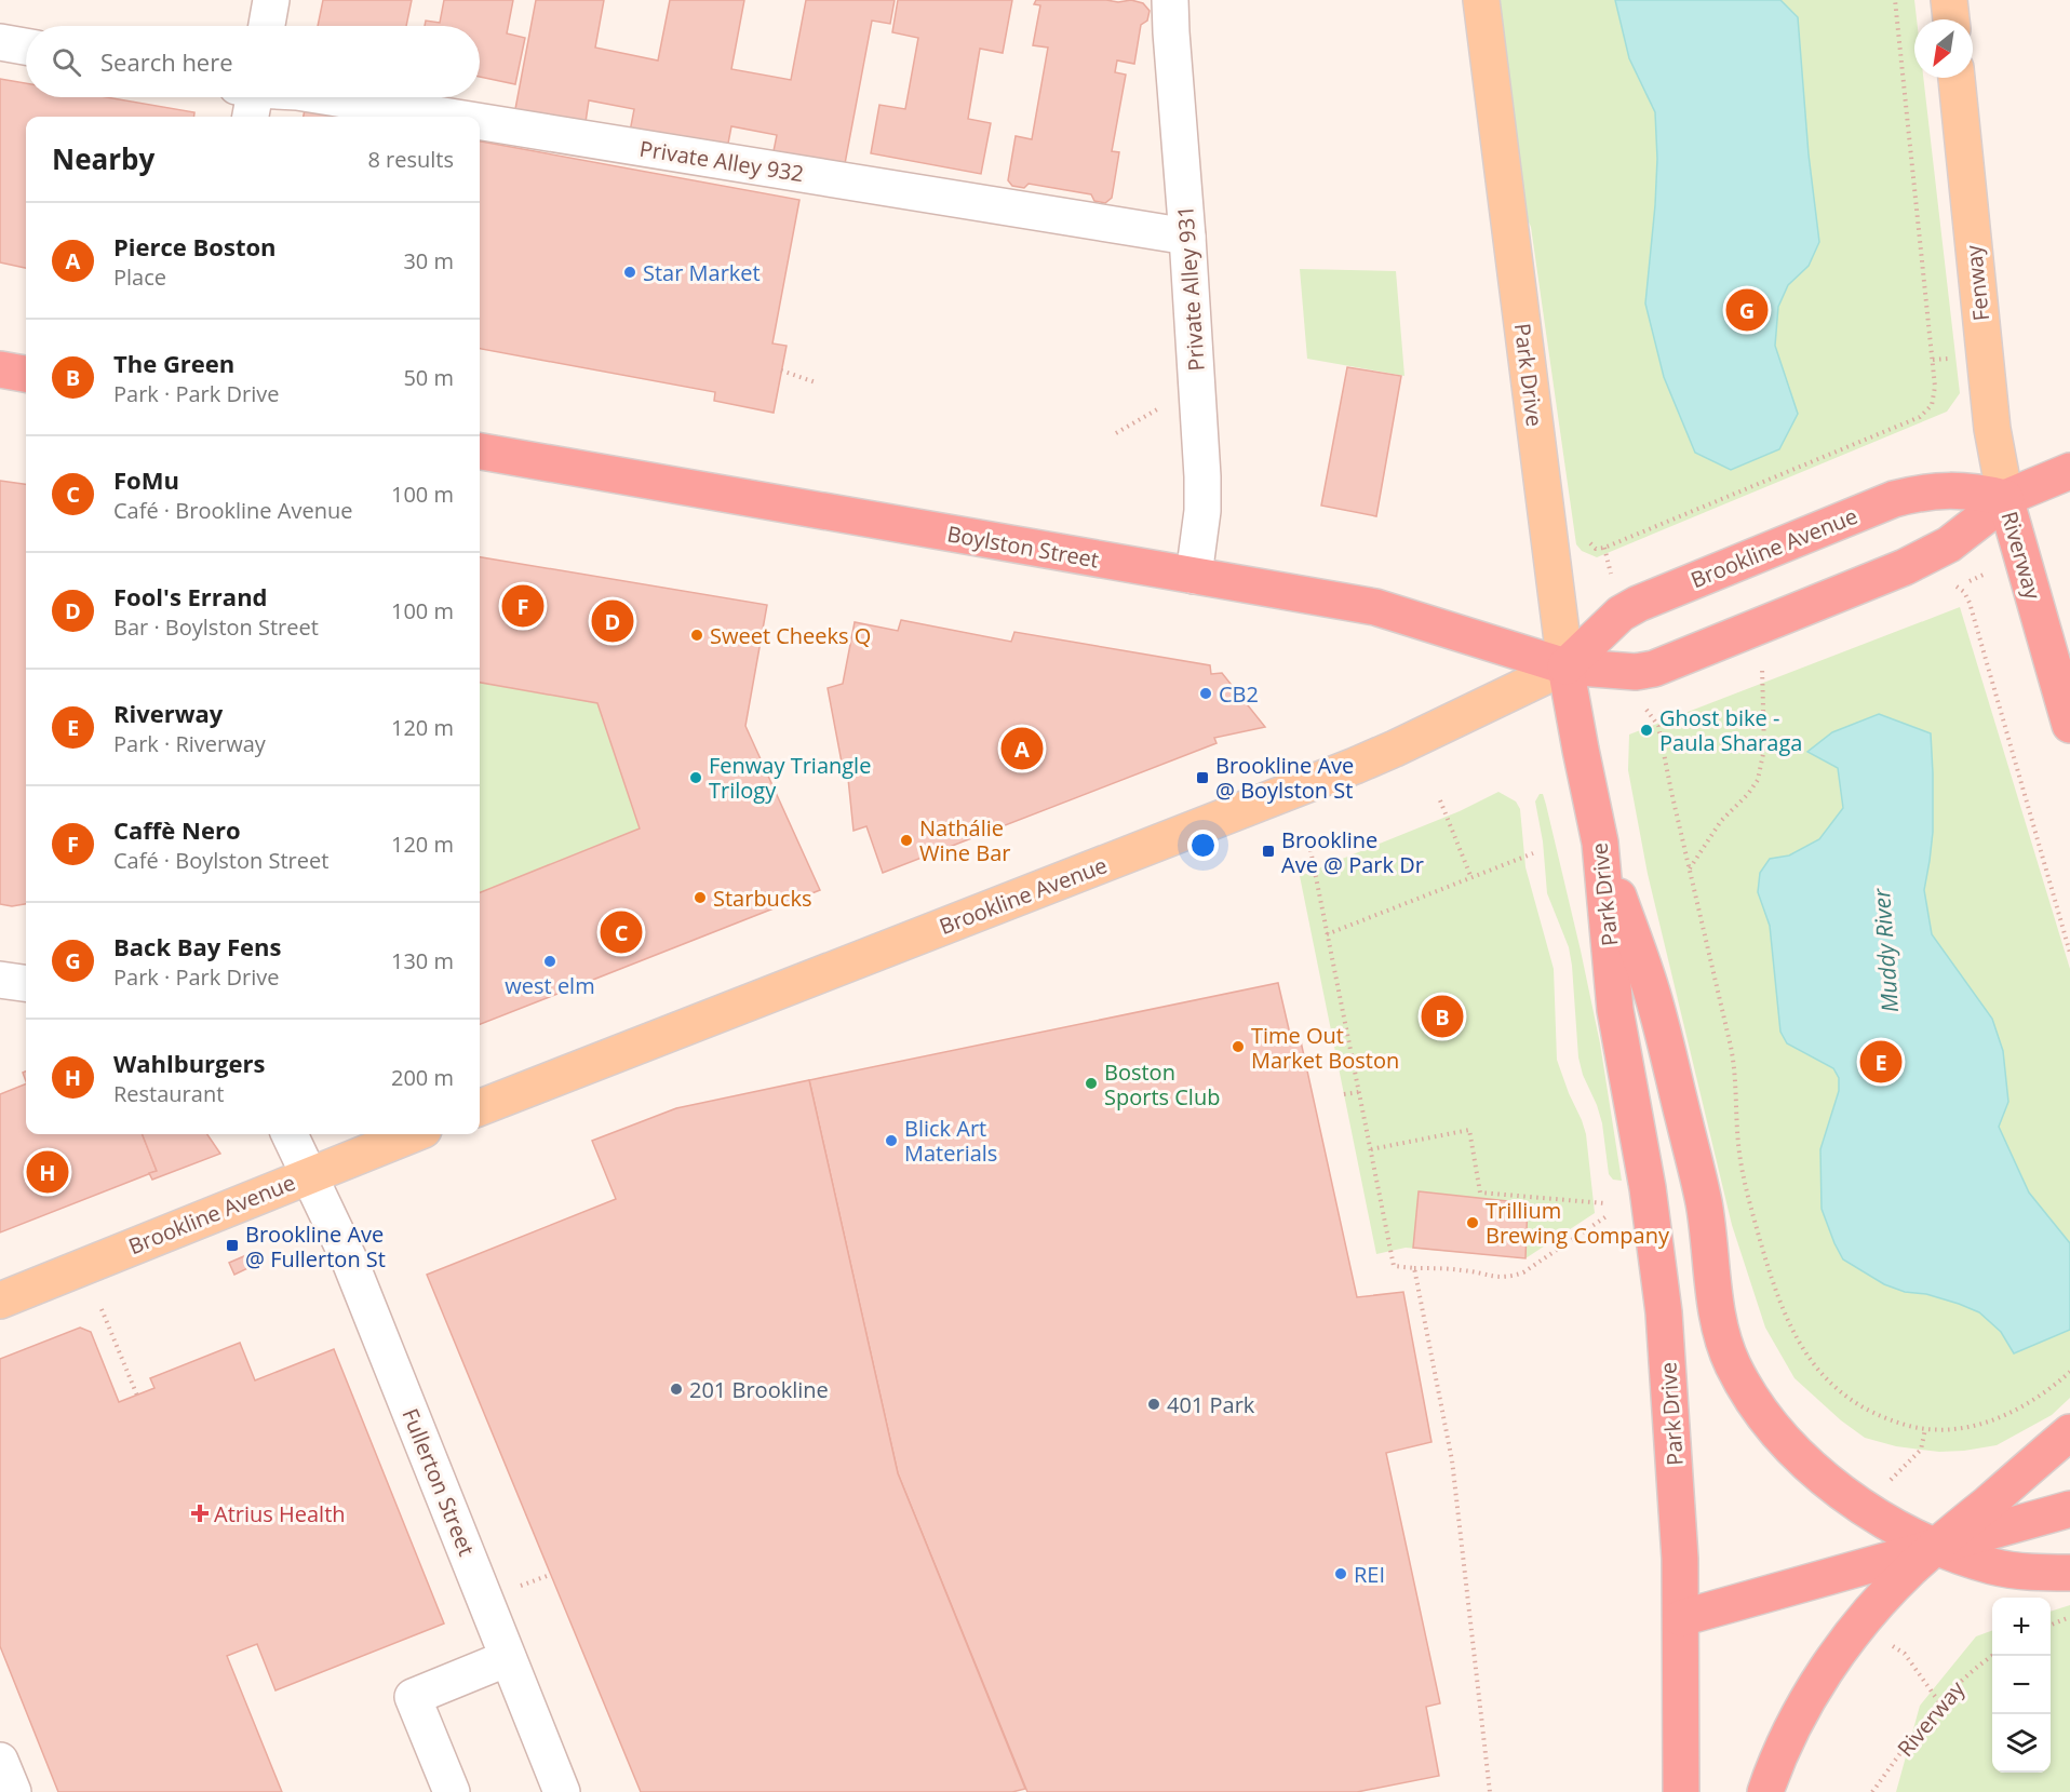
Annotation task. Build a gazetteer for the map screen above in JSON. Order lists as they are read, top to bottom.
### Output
{
  "streets": {
    "highway": [
      "Park Drive",
      "Boylston Street",
      "Brookline Avenue",
      "Riverway"
    ],
    "main road": ["Fenway"],
    "street": ["Private Alley 932", "Private Alley 931", "Fullerton Street"]
  },
  "crossings": [
    ["Private Alley 932", "Private Alley 931"],
    ["Fenway", "Brookline Avenue"],
    ["Fenway", "Riverway"],
    ["Private Alley 931", "Boylston Street"],
    ["Park Drive", "Boylston Street"],
    ["Park Drive", "Brookline Avenue"],
    ["Boylston Street", "Brookline Avenue"],
    ["Brookline Avenue", "Riverway"],
    ["Brookline Avenue", "Fullerton Street"]
  ],
  "water": ["Muddy River"],
  "places": {
    "other": [
      "Star Market",
      "Sweet Cheeks Q",
      "CB2",
      "Ghost bike - Paula Sharaga",
      "Fenway Triangle Trilogy",
      "Nathálie Wine Bar",
      "Starbucks",
      "west elm",
      "Time Out Market Boston",
      "Boston Sports Club",
      "Blick Art Materials",
      "Trillium Brewing Company",
      "201 Brookline",
      "401 Park",
      "REI"
    ],
    "transit": ["Brookline Ave @ Boylston St", "Brookline Ave @ Park Dr", "Brookline Ave @ Fullerton St"],
    "health": ["Atrius Health"]
  },
  "north": "bottom left",
  "page": {
    "search": "Search here",
    "heading": ["Nearby", "8 results"],
    "list": [
      {
        "mark": "A",
        "name": "Pierce Boston",
        "note": "Place",
        "value": "30 m"
      },
      {
        "mark": "B",
        "name": "The Green",
        "note": "Park · Park Drive",
        "value": "50 m"
      },
      {
        "mark": "C",
        "name": "FoMu",
        "note": "Café · Brookline Avenue",
        "value": "100 m"
      },
      {
        "mark": "D",
        "name": "Fool's Errand",
        "note": "Bar · Boylston Street",
        "value": "100 m"
      },
      {
        "mark": "E",
        "name": "Riverway",
        "note": "Park · Riverway",
        "value": "120 m"
      },
      {
        "mark": "F",
        "name": "Caffè Nero",
        "note": "Café · Boylston Street",
        "value": "120 m"
      },
      {
        "mark": "G",
        "name": "Back Bay Fens",
        "note": "Park · Park Drive",
        "value": "130 m"
      },
      {
        "mark": "H",
        "name": "Wahlburgers",
        "note": "Restaurant",
        "value": "200 m"
      }
    ],
    "pins": [
      "G",
      "F",
      "D",
      "A",
      "C",
      "B",
      "E",
      "H"
    ],
    "map_buttons": ["+", "−"]
  }
}
